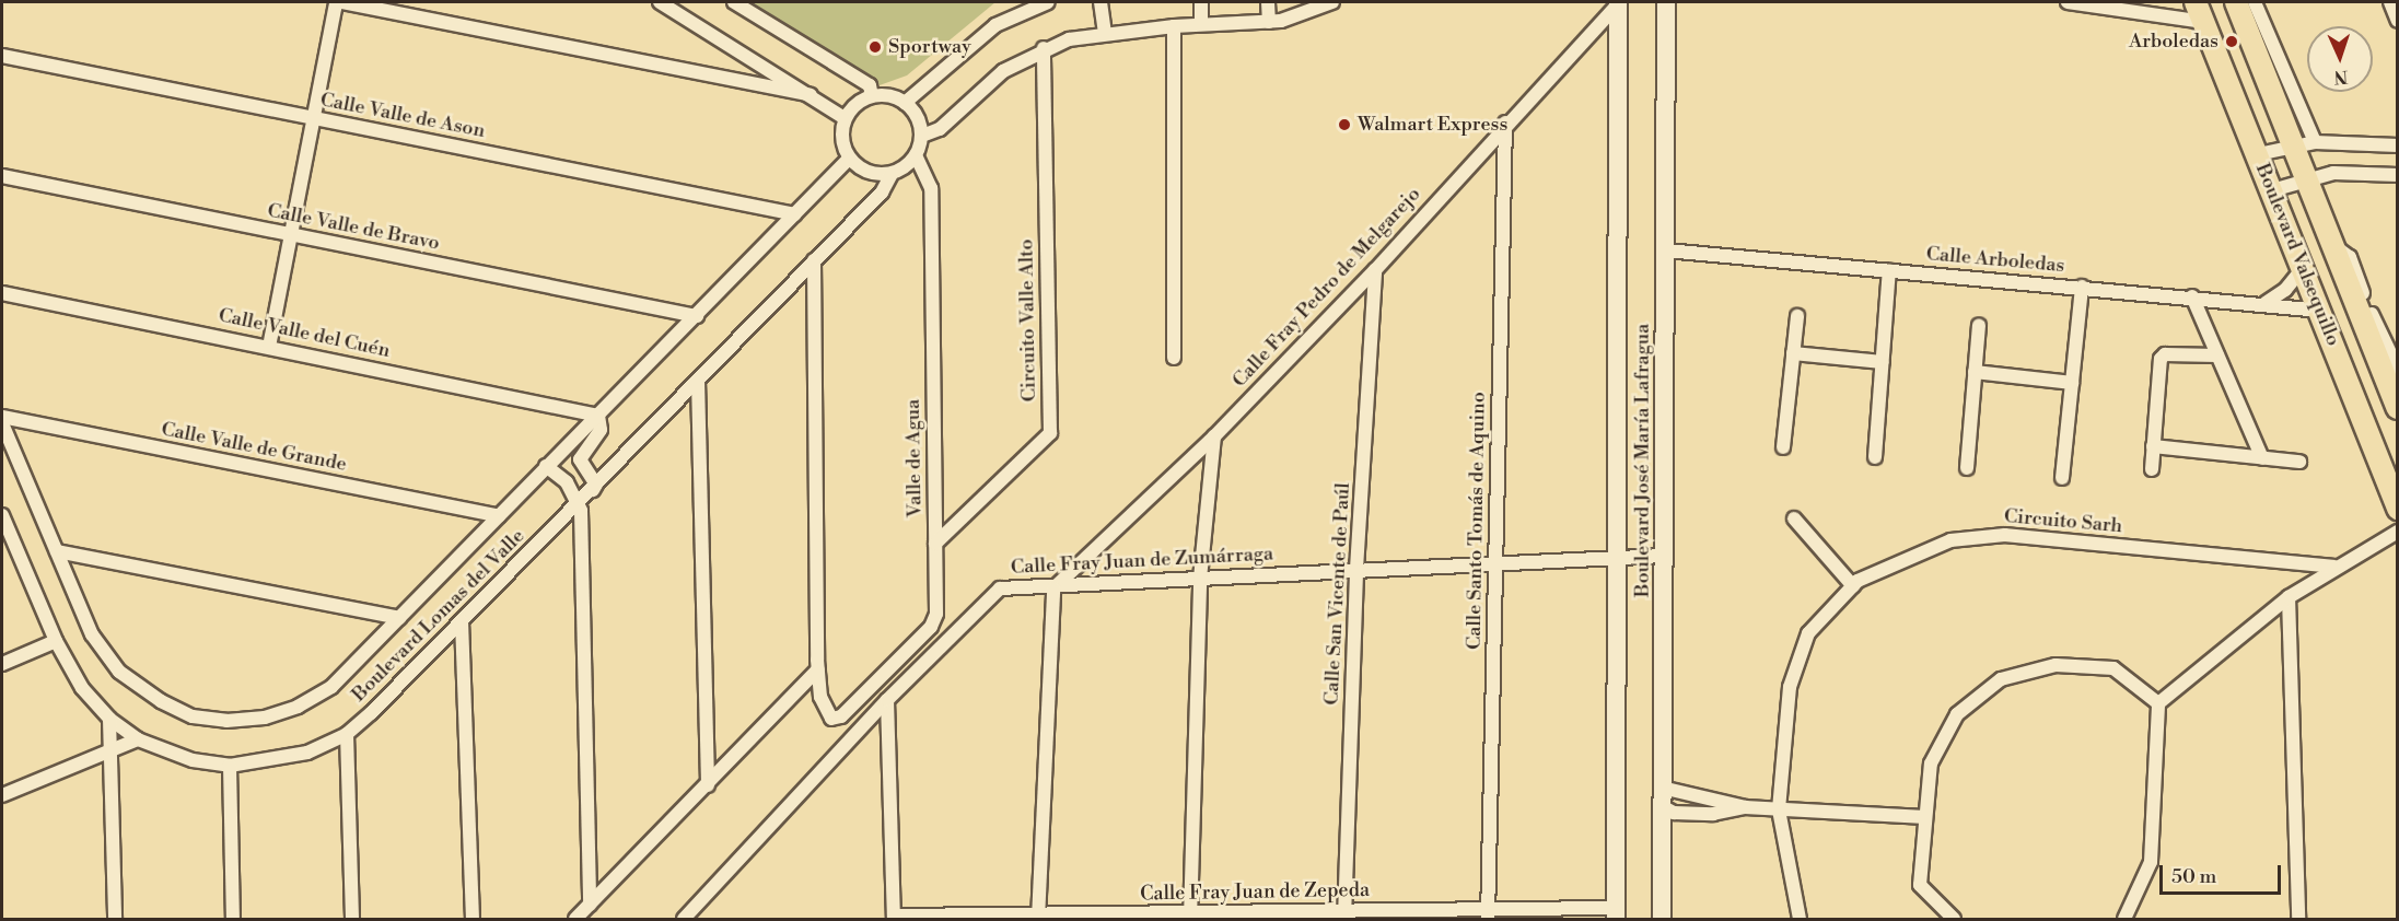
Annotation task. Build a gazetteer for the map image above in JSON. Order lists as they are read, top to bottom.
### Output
{
  "streets": {
    "main road": ["Boulevard Valsequillo", "Boulevard José María Lafragua"],
    "street": [
      "Calle Valle de Ason",
      "Calle Valle de Bravo",
      "Calle Arboledas",
      "Calle Fray Pedro de Melgarejo",
      "Circuito Valle Alto",
      "Calle Valle del Cuén",
      "Calle Valle de Grande",
      "Valle de Agua",
      "Calle Santo Tomás de Aquino",
      "Circuito Sarh",
      "Calle Fray Juan de Zumárraga",
      "Calle San Vicente de Paúl",
      "Boulevard Lomas del Valle",
      "Calle Fray Juan de Zepeda"
    ]
  },
  "crossings": [
    ["Calle Valle de Ason", "Boulevard Lomas del Valle"],
    ["Calle Valle de Bravo", "Boulevard Lomas del Valle"],
    ["Boulevard Valsequillo", "Calle Arboledas"],
    ["Calle Arboledas", "Boulevard José María Lafragua"],
    ["Calle Fray Pedro de Melgarejo", "Boulevard José María Lafragua"],
    ["Calle Fray Pedro de Melgarejo", "Calle Santo Tomás de Aquino"],
    ["Calle Fray Pedro de Melgarejo", "Calle Fray Juan de Zumárraga"],
    ["Calle Fray Pedro de Melgarejo", "Calle San Vicente de Paúl"],
    ["Circuito Valle Alto", "Valle de Agua"],
    ["Calle Valle del Cuén", "Boulevard Lomas del Valle"],
    ["Calle Valle de Grande", "Boulevard Lomas del Valle"],
    ["Valle de Agua", "Boulevard Lomas del Valle"],
    ["Boulevard José María Lafragua", "Calle Fray Juan de Zumárraga"],
    ["Boulevard José María Lafragua", "Calle Fray Juan de Zepeda"],
    ["Calle Santo Tomás de Aquino", "Calle Fray Juan de Zumárraga"],
    ["Calle Santo Tomás de Aquino", "Calle Fray Juan de Zepeda"],
    ["Calle Fray Juan de Zumárraga", "Calle San Vicente de Paúl"],
    ["Calle San Vicente de Paúl", "Calle Fray Juan de Zepeda"]
  ],
  "places": ["Arboledas", "Sportway", "Walmart Express"],
  "scale_bar": "50 m",
  "north": "bottom"
}
